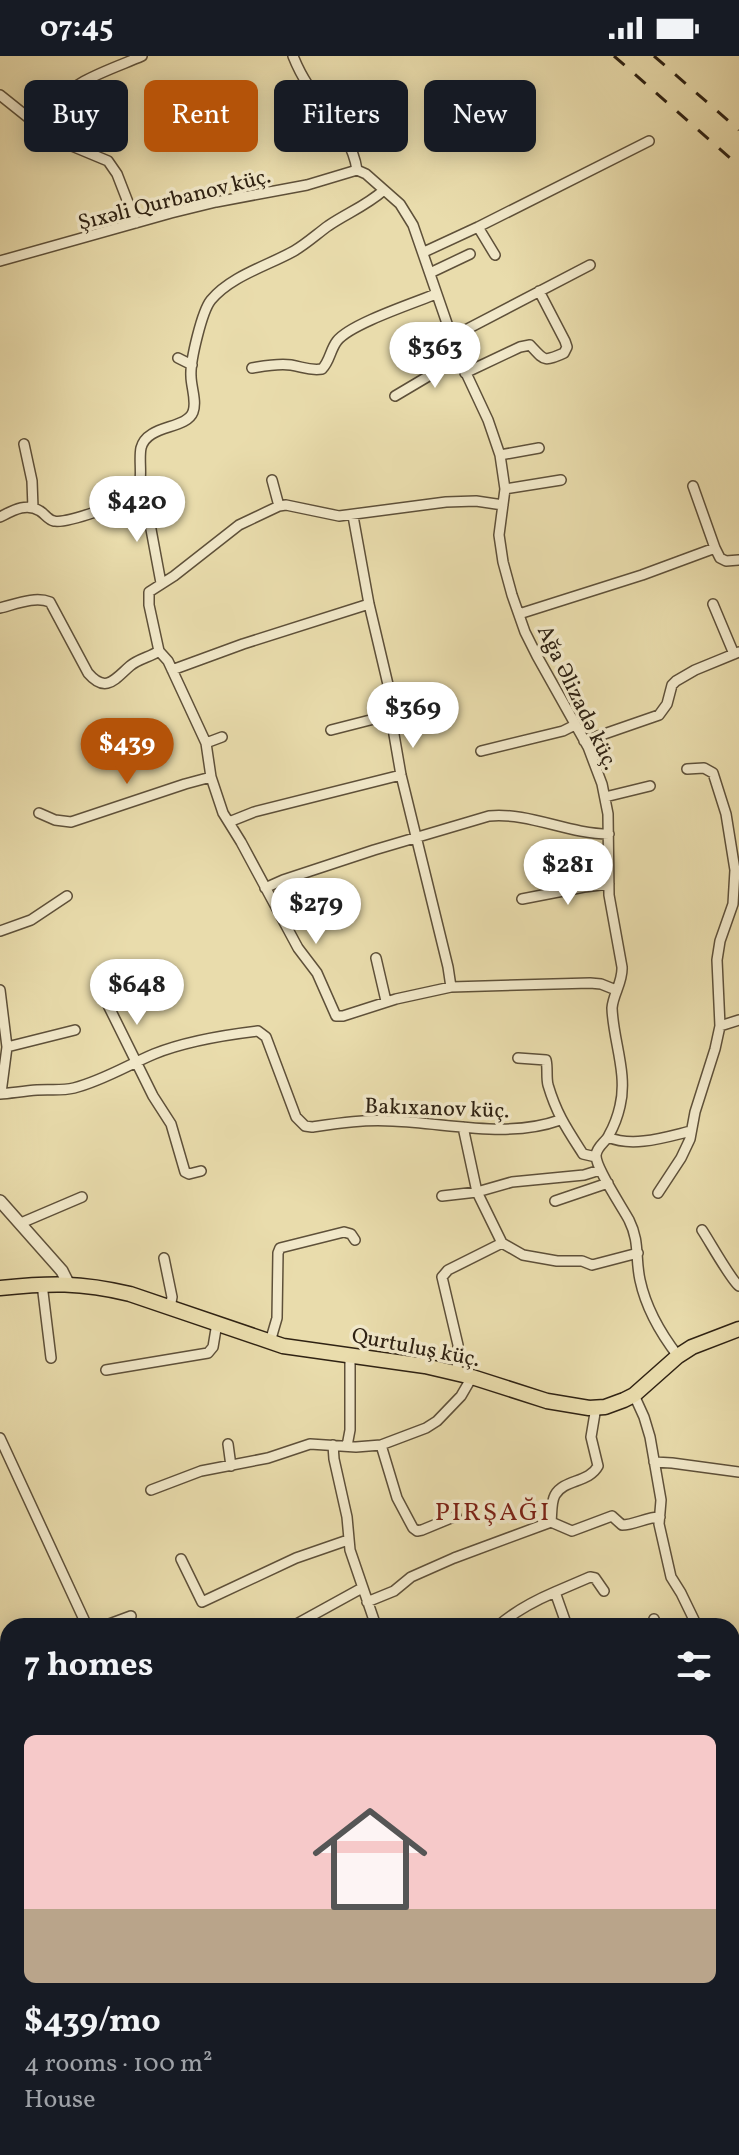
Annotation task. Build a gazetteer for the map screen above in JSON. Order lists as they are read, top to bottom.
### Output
{
  "streets": {
    "main road": ["Qurtuluş küç."],
    "street": ["Şıxəli Qurbanov küç.", "Ağa Əlizadə küç.", "Bakıxanov küç."]
  },
  "crossings": [
    ["Şıxəli Qurbanov küç.", "Ağa Əlizadə küç."]
  ],
  "districts": ["PIRŞAĞI"],
  "page": {
    "status": "07:45",
    "chip": [
      "Buy",
      "Rent",
      "Filters",
      "New"
    ],
    "price": [
      "$363",
      "$420",
      "$369",
      "$439",
      "$281",
      "$279",
      "$648"
    ],
    "heading": "7 homes",
    "list": [
      {
        "name": "$439/mo",
        "note": "4 rooms · 100 m² · House"
      }
    ]
  }
}
